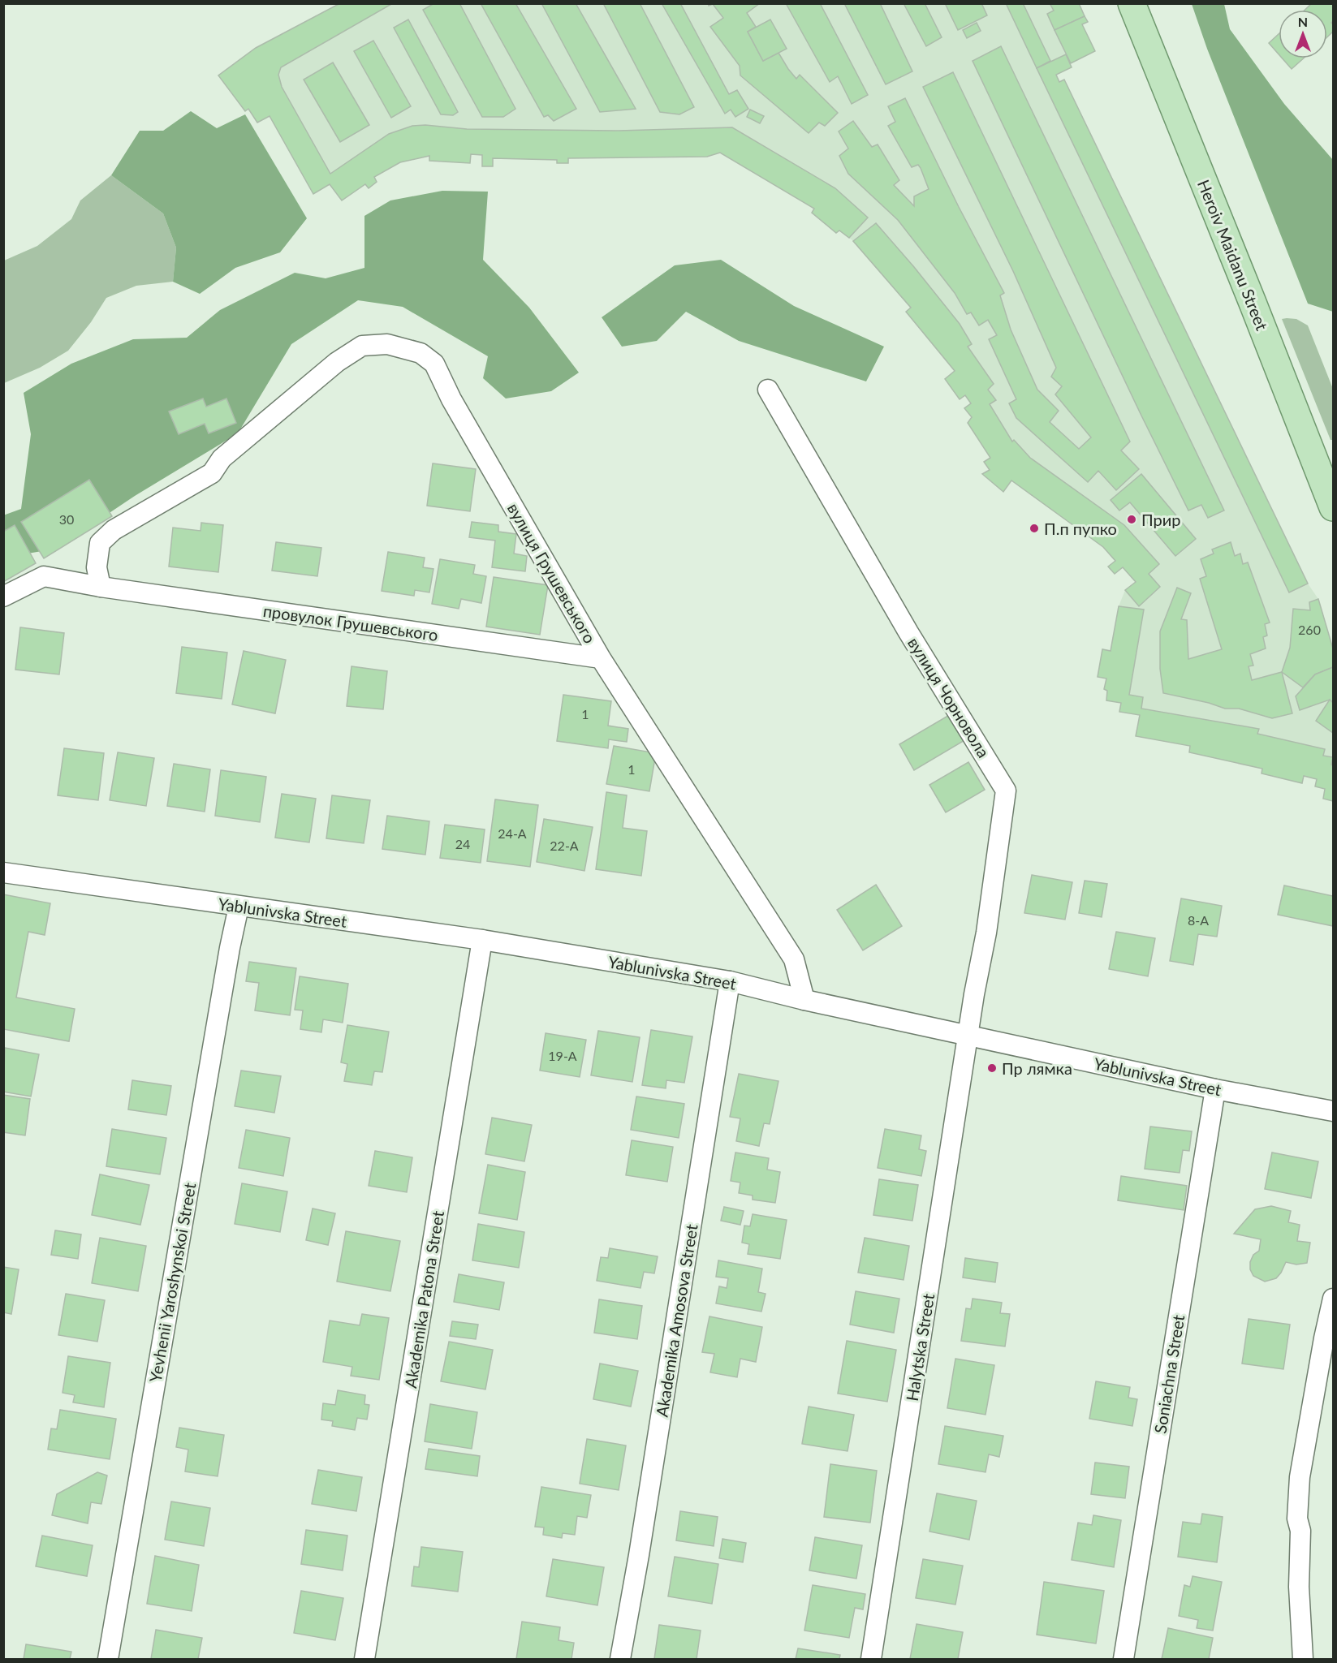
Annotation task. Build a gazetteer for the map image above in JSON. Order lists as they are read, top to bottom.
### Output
{
  "streets": {
    "main road": ["Heroiv Maidanu Street"],
    "street": [
      "вулиця Грушевського",
      "провулок Грушевського",
      "вулиця Чорновола",
      "Yablunivska Street",
      "Yevhenii Yaroshynskoi Street",
      "Akademika Patona Street",
      "Akademika Amosova Street",
      "Halytska Street",
      "Soniachna Street"
    ]
  },
  "crossings": [
    ["вулиця Грушевського", "провулок Грушевського"],
    ["вулиця Грушевського", "Yablunivska Street"],
    ["вулиця Чорновола", "Yablunivska Street"],
    ["вулиця Чорновола", "Halytska Street"],
    ["Yablunivska Street", "Yevhenii Yaroshynskoi Street"],
    ["Yablunivska Street", "Akademika Patona Street"],
    ["Yablunivska Street", "Akademika Amosova Street"],
    ["Yablunivska Street", "Halytska Street"],
    ["Yablunivska Street", "Soniachna Street"]
  ],
  "places": ["Прир", "П.п пупко", "Пр лямка"],
  "house_numbers": [
    "30",
    "260",
    "1",
    "1",
    "24-А",
    "24",
    "22-А",
    "8-А",
    "19-А"
  ],
  "north": "top"
}
